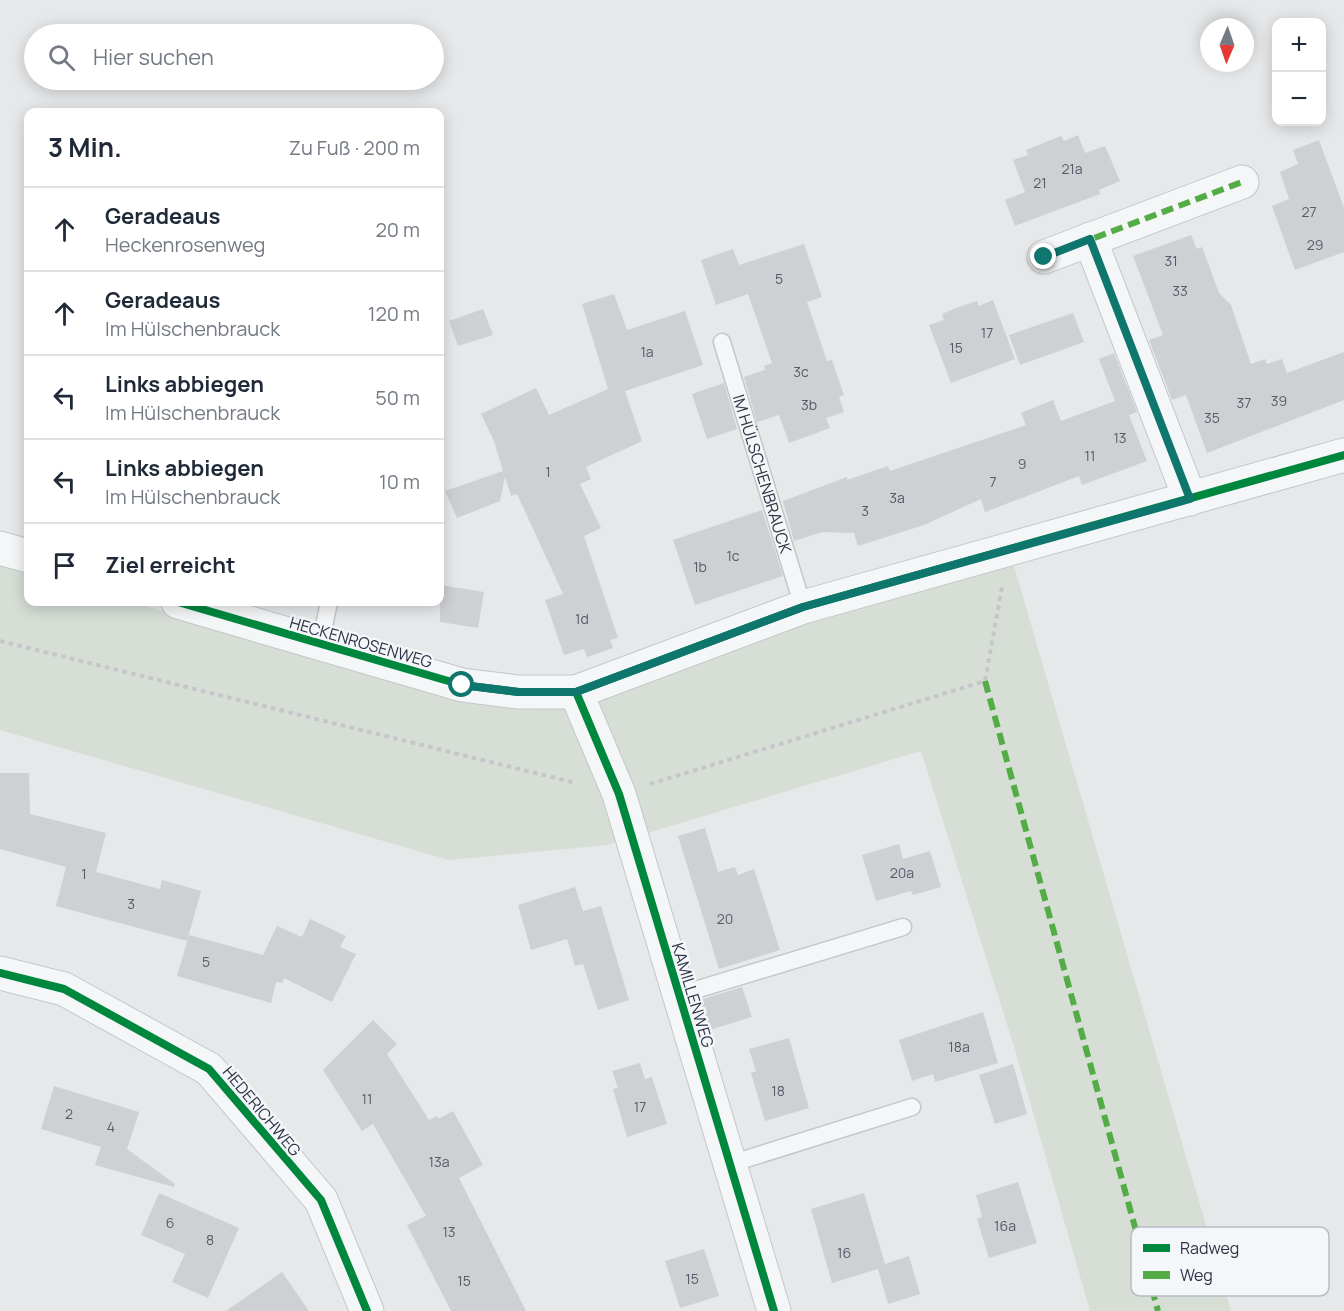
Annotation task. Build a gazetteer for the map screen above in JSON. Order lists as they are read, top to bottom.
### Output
{
  "streets": {
    "street": ["HECKENROSENWEG", "KAMILLENWEG", "HEDERICHWEG"],
    "lane": ["IM HÜLSCHENBRAUCK"]
  },
  "crossings": [
    ["HECKENROSENWEG", "KAMILLENWEG"]
  ],
  "house_numbers": [
    "21a",
    "21",
    "27",
    "29",
    "31",
    "5",
    "33",
    "17",
    "15",
    "1a",
    "3c",
    "39",
    "37",
    "3b",
    "35",
    "13",
    "11",
    "9",
    "1",
    "7",
    "3a",
    "3",
    "1c",
    "1b",
    "1d",
    "20a",
    "1",
    "3",
    "20",
    "5",
    "18a",
    "18",
    "11",
    "17",
    "2",
    "4",
    "13a",
    "6",
    "16a",
    "13",
    "8",
    "16",
    "15",
    "15"
  ],
  "legend": ["Radweg", "Weg"],
  "north": "bottom",
  "page": {
    "map_buttons": ["+", "−"],
    "search": "Hier suchen",
    "heading": ["3 Min.", "Zu Fuß · 200 m"],
    "list": [
      ["Geradeaus", "Heckenrosenweg", "20 m"],
      ["Geradeaus", "Im Hülschenbrauck", "120 m"],
      ["Links abbiegen", "Im Hülschenbrauck", "50 m"],
      ["Links abbiegen", "Im Hülschenbrauck", "10 m"],
      "Ziel erreicht"
    ]
  }
}
